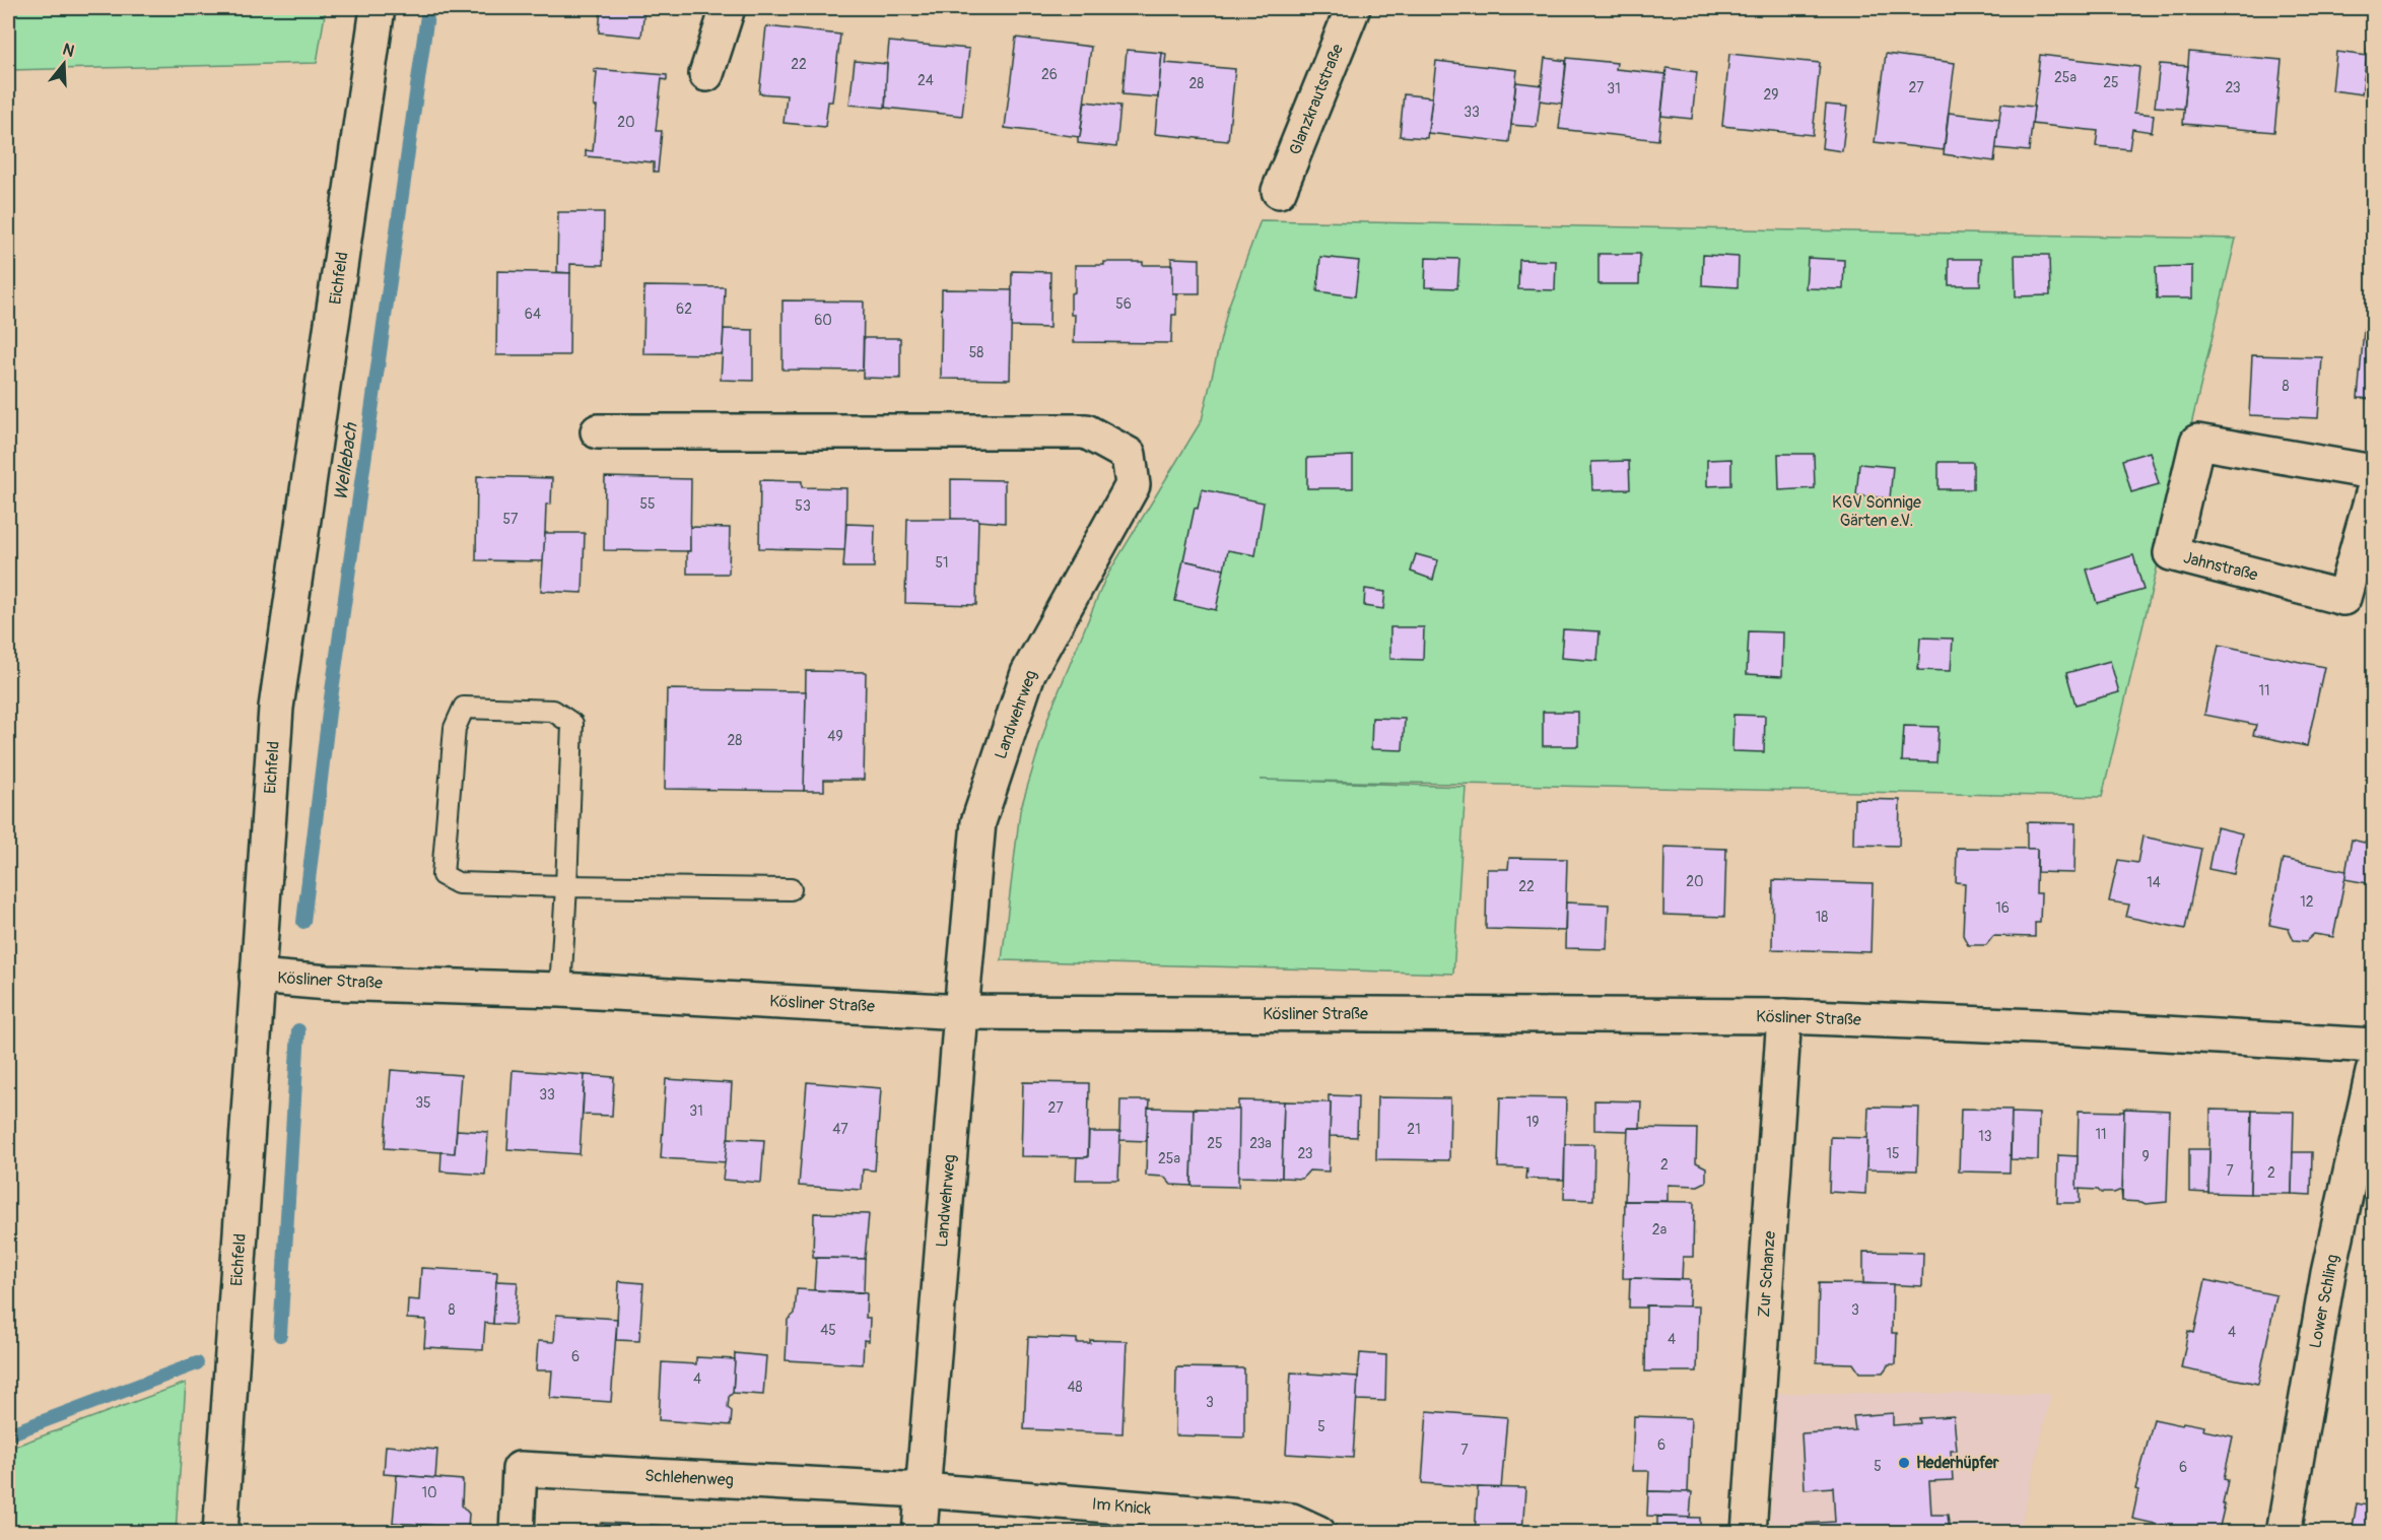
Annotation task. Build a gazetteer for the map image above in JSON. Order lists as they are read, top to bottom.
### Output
{
  "streets": {
    "street": [
      "Glanzkrautstraße",
      "Eichfeld",
      "Jahnstraße",
      "Landwehrweg",
      "Kösliner Straße",
      "Zur Schanze",
      "Lower Schling",
      "Schlehenweg",
      "Im Knick"
    ]
  },
  "crossings": [
    ["Eichfeld", "Kösliner Straße"],
    ["Landwehrweg", "Kösliner Straße"],
    ["Landwehrweg", "Schlehenweg"],
    ["Landwehrweg", "Im Knick"],
    ["Kösliner Straße", "Zur Schanze"],
    ["Schlehenweg", "Im Knick"]
  ],
  "water": ["Wellebach"],
  "parks": ["KGV Sonnige Gärten e.V."],
  "places": ["Hederhüpfer"],
  "house_numbers": [
    "22",
    "26",
    "25a",
    "24",
    "25",
    "28",
    "27",
    "23",
    "31",
    "29",
    "33",
    "20",
    "56",
    "62",
    "64",
    "60",
    "58",
    "8",
    "55",
    "53",
    "57",
    "51",
    "11",
    "49",
    "28",
    "20",
    "14",
    "22",
    "12",
    "16",
    "18",
    "33",
    "35",
    "27",
    "31",
    "19",
    "47",
    "21",
    "11",
    "13",
    "25",
    "23a",
    "23",
    "15",
    "9",
    "25a",
    "2",
    "7",
    "2",
    "2a",
    "8",
    "3",
    "45",
    "4",
    "4",
    "6",
    "4",
    "48",
    "3",
    "5",
    "6",
    "7",
    "5",
    "6",
    "10"
  ],
  "north": "top"
}
